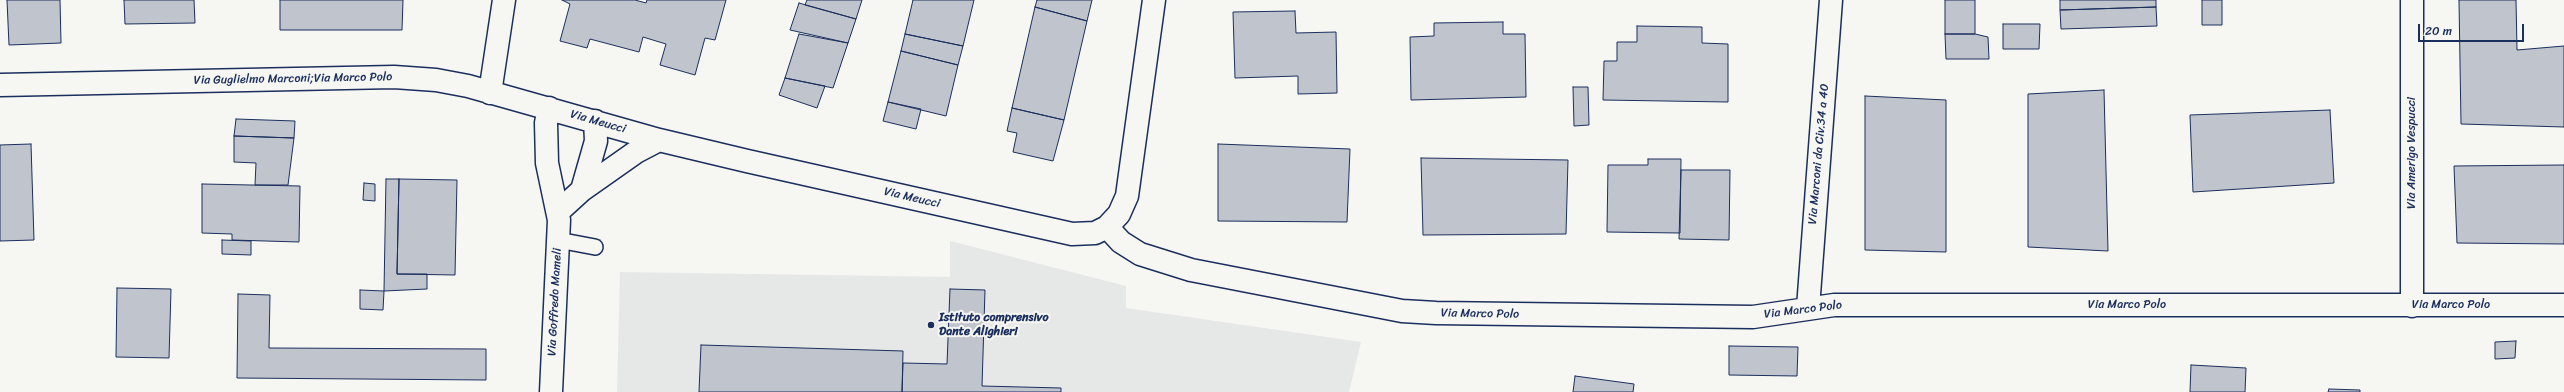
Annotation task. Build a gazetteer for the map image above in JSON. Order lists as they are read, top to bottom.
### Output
{
  "streets": {
    "street": [
      "Via Guglielmo Marconi;Via Marco Polo",
      "Via Meucci",
      "Via Amerigo Vespucci",
      "Via Marconi da Civ.34 a 40",
      "Via Goffredo Mameli",
      "Via Marco Polo"
    ]
  },
  "crossings": [
    ["Via Guglielmo Marconi;Via Marco Polo", "Via Meucci"],
    ["Via Meucci", "Via Goffredo Mameli"],
    ["Via Meucci", "Via Marco Polo"],
    ["Via Amerigo Vespucci", "Via Marco Polo"],
    ["Via Marconi da Civ.34 a 40", "Via Marco Polo"]
  ],
  "places": ["Istituto comprensivo Dante Alighieri"],
  "scale_bar": "20 m"
}
